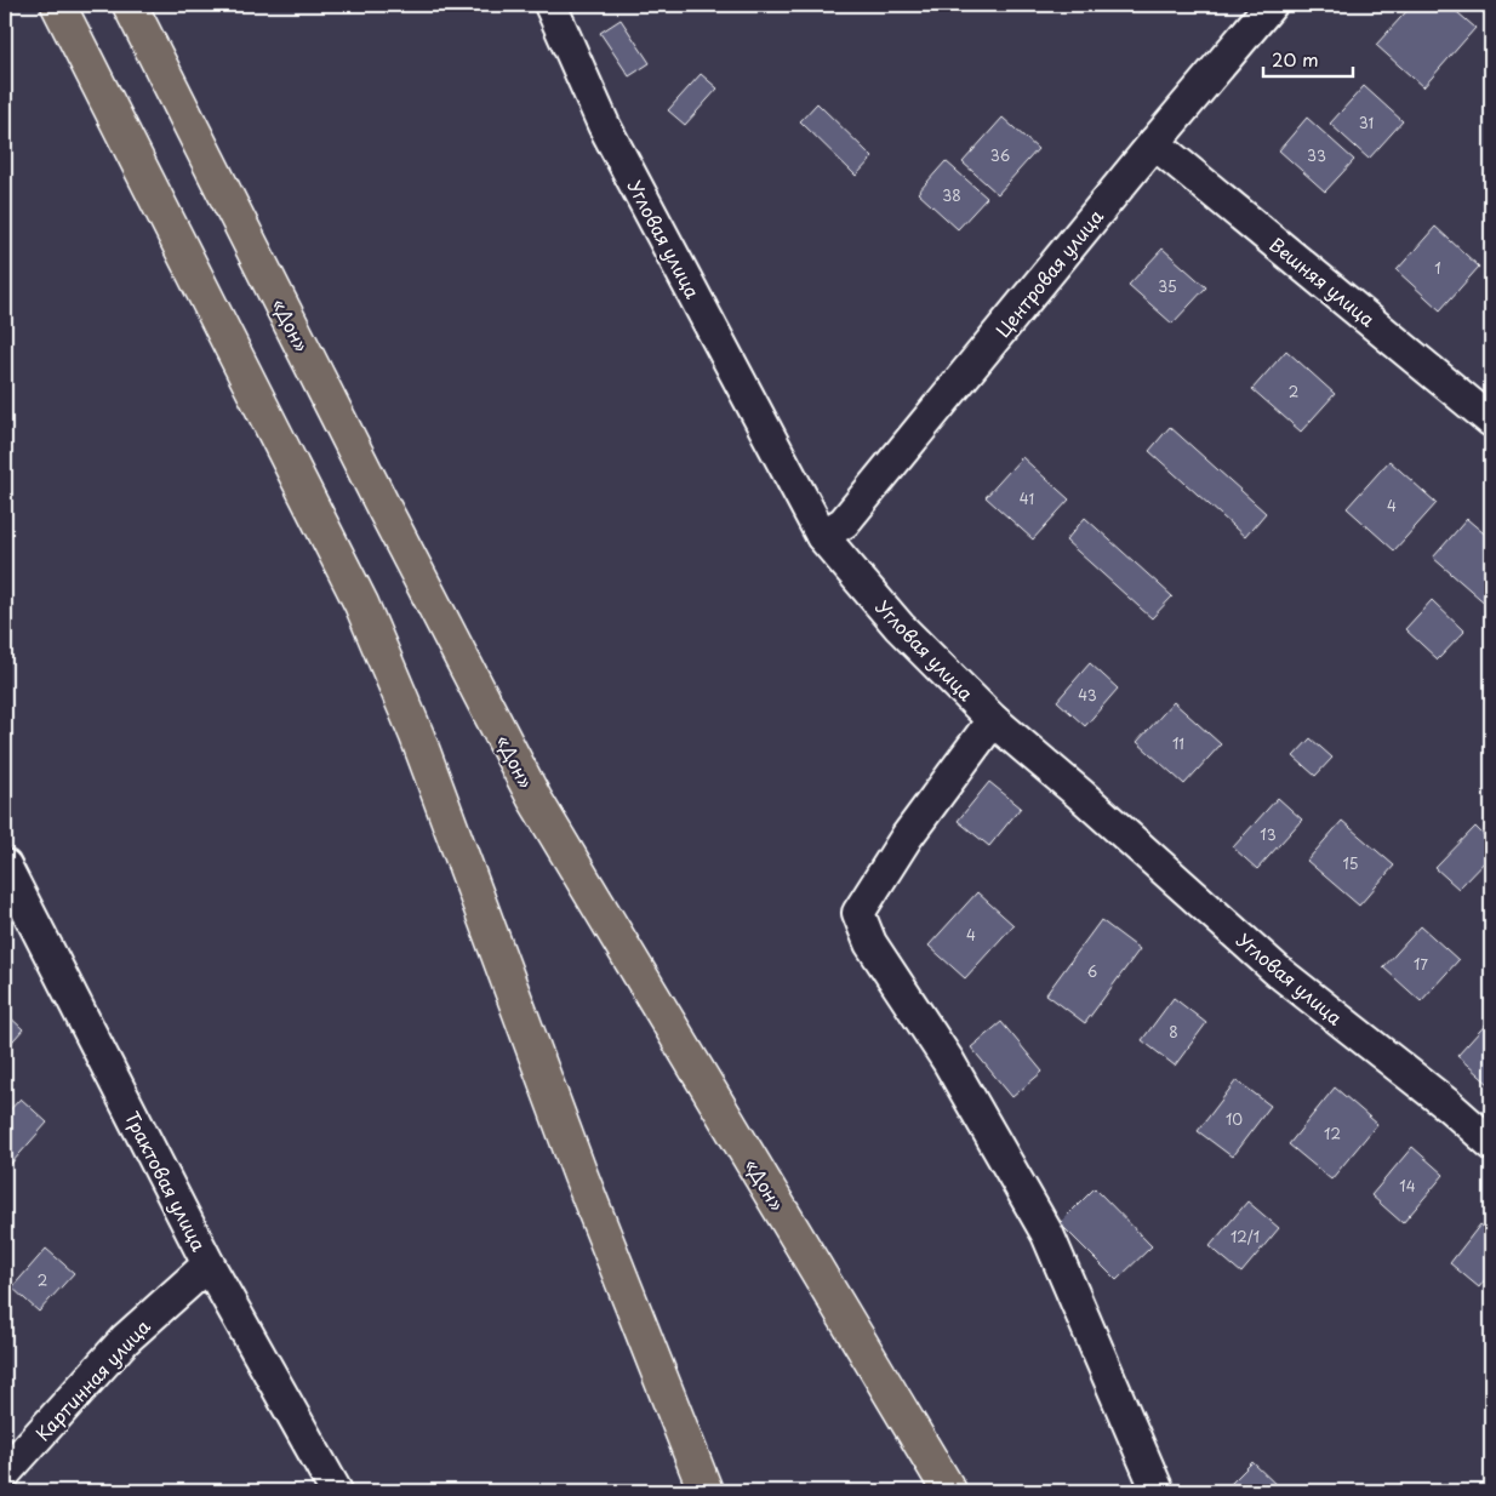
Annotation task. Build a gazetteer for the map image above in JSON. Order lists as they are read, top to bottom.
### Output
{
  "streets": {
    "highway": ["«Дон»"],
    "street": [
      "Угловая улица",
      "Центровая улица",
      "Вешняя улица",
      "Трактовая улица",
      "Картинная улица"
    ]
  },
  "crossings": [
    ["Угловая улица", "Центровая улица"],
    ["Центровая улица", "Вешняя улица"],
    ["Трактовая улица", "Картинная улица"]
  ],
  "house_numbers": [
    "31",
    "36",
    "33",
    "38",
    "1",
    "35",
    "2",
    "41",
    "4",
    "43",
    "11",
    "13",
    "15",
    "4",
    "17",
    "6",
    "8",
    "10",
    "12",
    "14",
    "12/1",
    "2"
  ],
  "scale_bar": "20 m"
}
